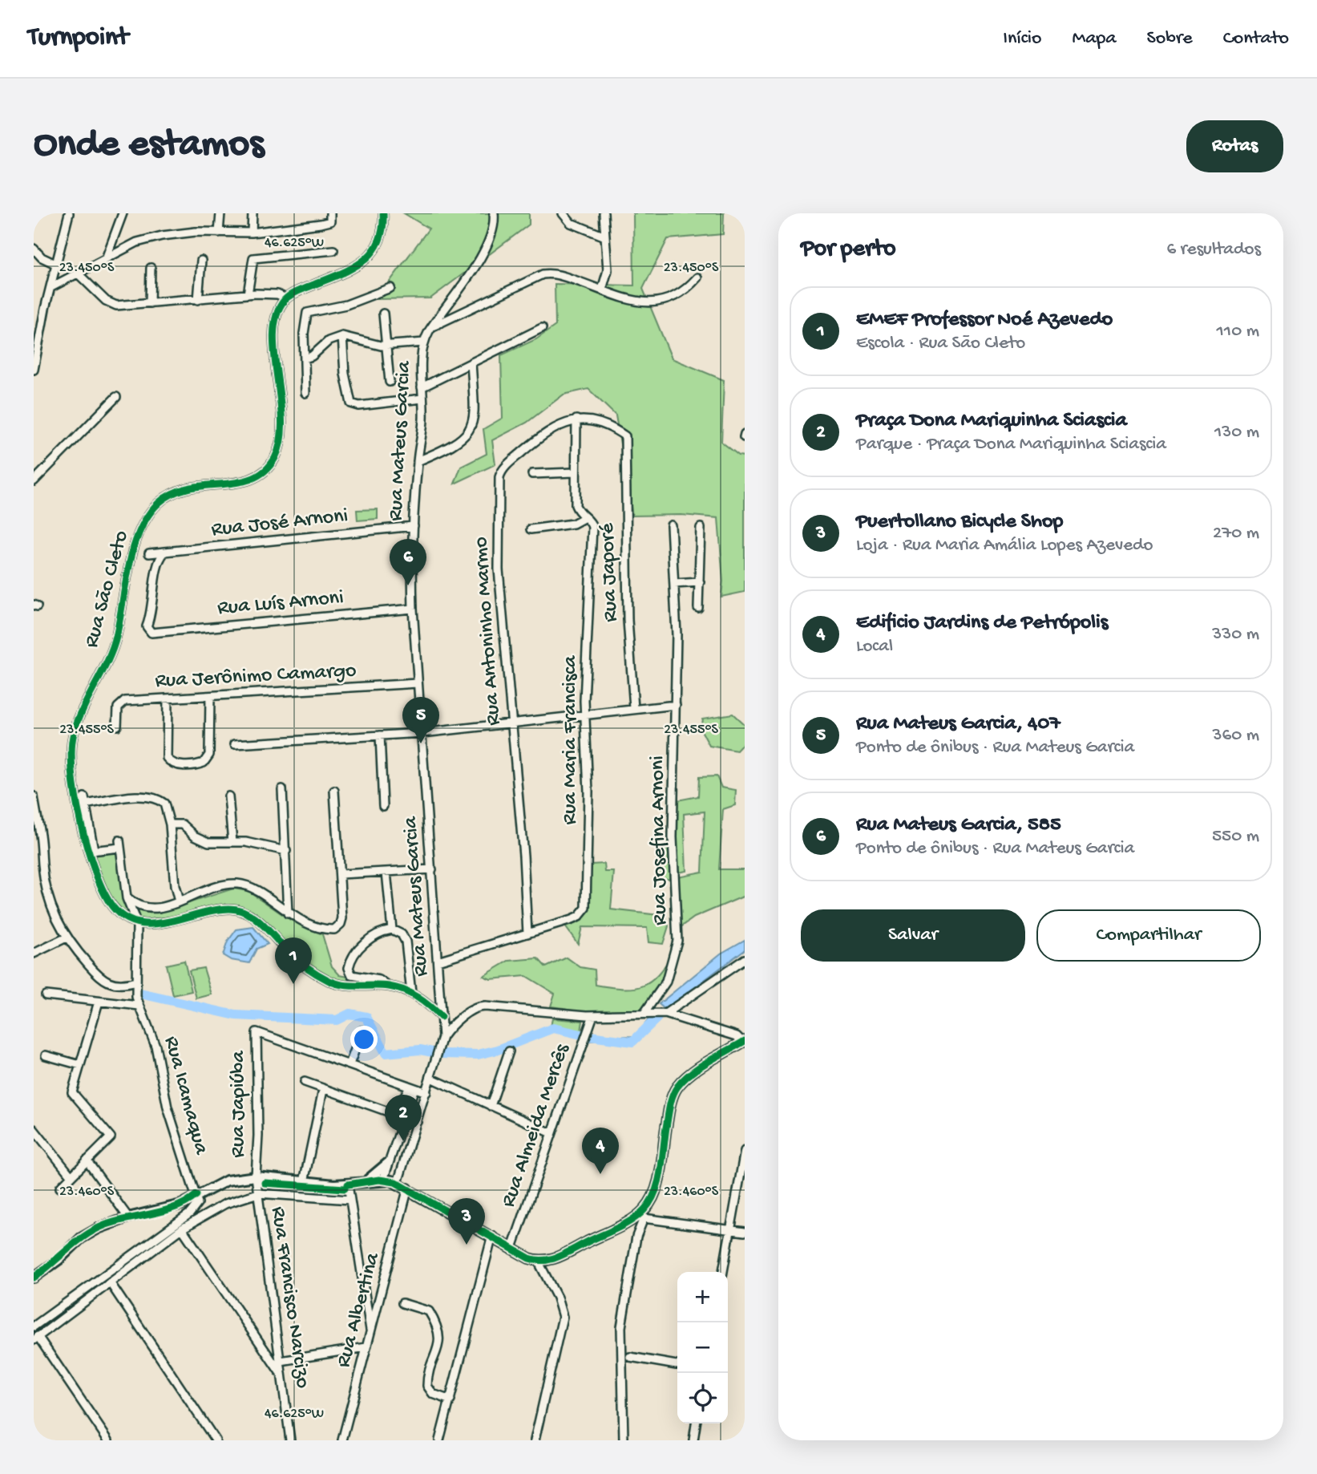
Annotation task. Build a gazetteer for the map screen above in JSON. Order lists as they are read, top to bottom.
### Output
{
  "streets": {
    "street": [
      "Rua Mateus Garcia",
      "Rua José Arnoni",
      "Rua Japoré",
      "Rua São Cleto",
      "Rua Luís Arnoni",
      "Rua Antoninho Marmo",
      "Rua Jerônimo Camargo",
      "Rua Maria Francisca",
      "Rua Josefina Arnoni",
      "Rua Icamaqua",
      "Rua Japiúba",
      "Rua Almeida Mercês",
      "Rua Francisco Narcizo",
      "Rua Albertina"
    ]
  },
  "crossings": [
    ["Rua Mateus Garcia", "Rua José Arnoni"],
    ["Rua Mateus Garcia", "Rua Luís Arnoni"],
    ["Rua Mateus Garcia", "Rua Jerônimo Camargo"],
    ["Rua Mateus Garcia", "Rua Maria Francisca"],
    ["Rua José Arnoni", "Rua Luís Arnoni"],
    ["Rua Japoré", "Rua Antoninho Marmo"],
    ["Rua Japoré", "Rua Maria Francisca"],
    ["Rua São Cleto", "Rua Icamaqua"],
    ["Rua Antoninho Marmo", "Rua Maria Francisca"],
    ["Rua Japiúba", "Rua Francisco Narcizo"]
  ],
  "page": {
    "header": "Turnpoint",
    "nav": [
      "Início",
      "Mapa",
      "Sobre",
      "Contato"
    ],
    "buttons": [
      "Rotas",
      ["Salvar", "Compartilhar"]
    ],
    "title": "Onde estamos",
    "heading": ["Por perto", "6 resultados"],
    "list": [
      {
        "mark": "1",
        "name": "EMEF Professor Noé Azevedo",
        "note": "Escola · Rua São Cleto",
        "value": "110 m"
      },
      {
        "mark": "2",
        "name": "Praça Dona Mariquinha Sciascia",
        "note": "Parque · Praça Dona Mariquinha Sciascia",
        "value": "130 m"
      },
      {
        "mark": "3",
        "name": "Puertollano Bicycle Shop",
        "note": "Loja · Rua Maria Amália Lopes Azevedo",
        "value": "270 m"
      },
      {
        "mark": "4",
        "name": "Edificio Jardins de Petrópolis",
        "note": "Local",
        "value": "330 m"
      },
      {
        "mark": "5",
        "name": "Rua Mateus Garcia, 407",
        "note": "Ponto de ônibus · Rua Mateus Garcia",
        "value": "360 m"
      },
      {
        "mark": "6",
        "name": "Rua Mateus Garcia, 585",
        "note": "Ponto de ônibus · Rua Mateus Garcia",
        "value": "550 m"
      }
    ],
    "pins": [
      "6",
      "5",
      "1",
      "2",
      "4",
      "3"
    ],
    "map_buttons": ["+", "−"]
  },
  "coordinates": [
    "46.625°W",
    "23.450°S",
    "23.455°S",
    "23.460°S"
  ]
}
